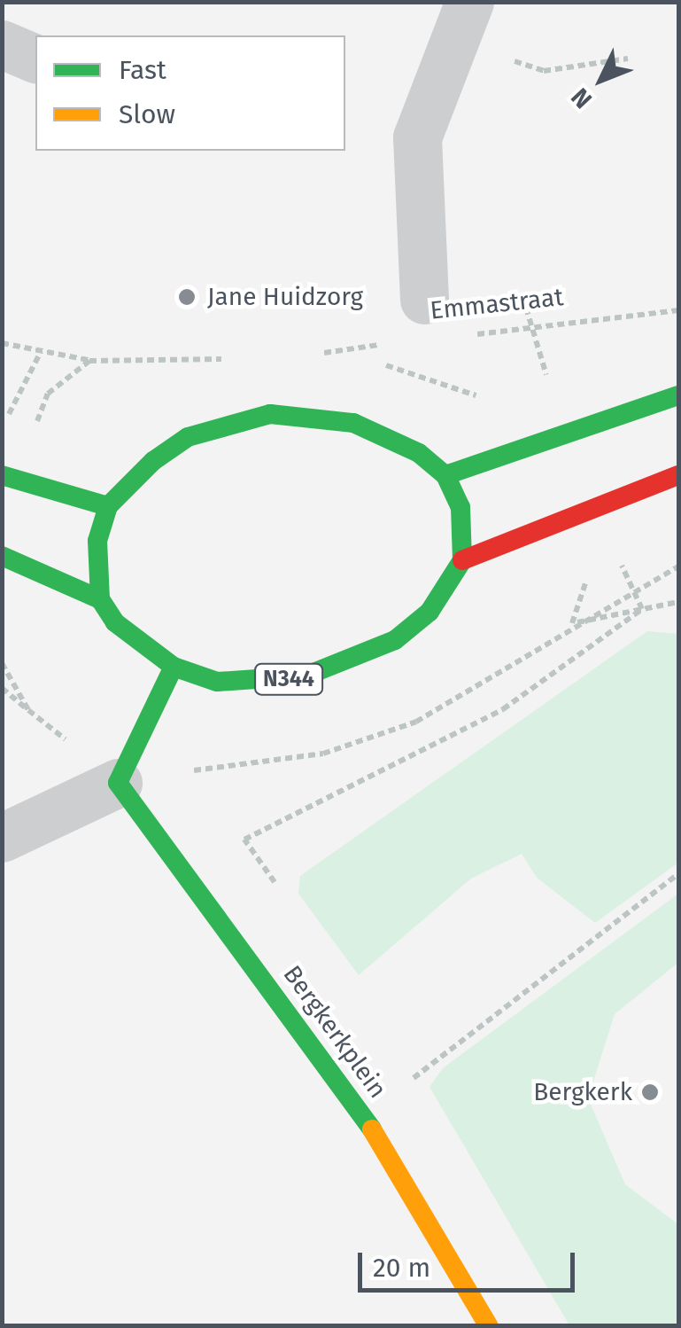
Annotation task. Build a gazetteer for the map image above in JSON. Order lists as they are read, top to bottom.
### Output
{
  "streets": {
    "main road": ["N344", "Bergkerkplein"],
    "path": ["Emmastraat"]
  },
  "places": ["Jane Huidzorg", "Bergkerk"],
  "legend": ["Fast", "Slow"],
  "scale_bar": "20 m",
  "north": "bottom left"
}
